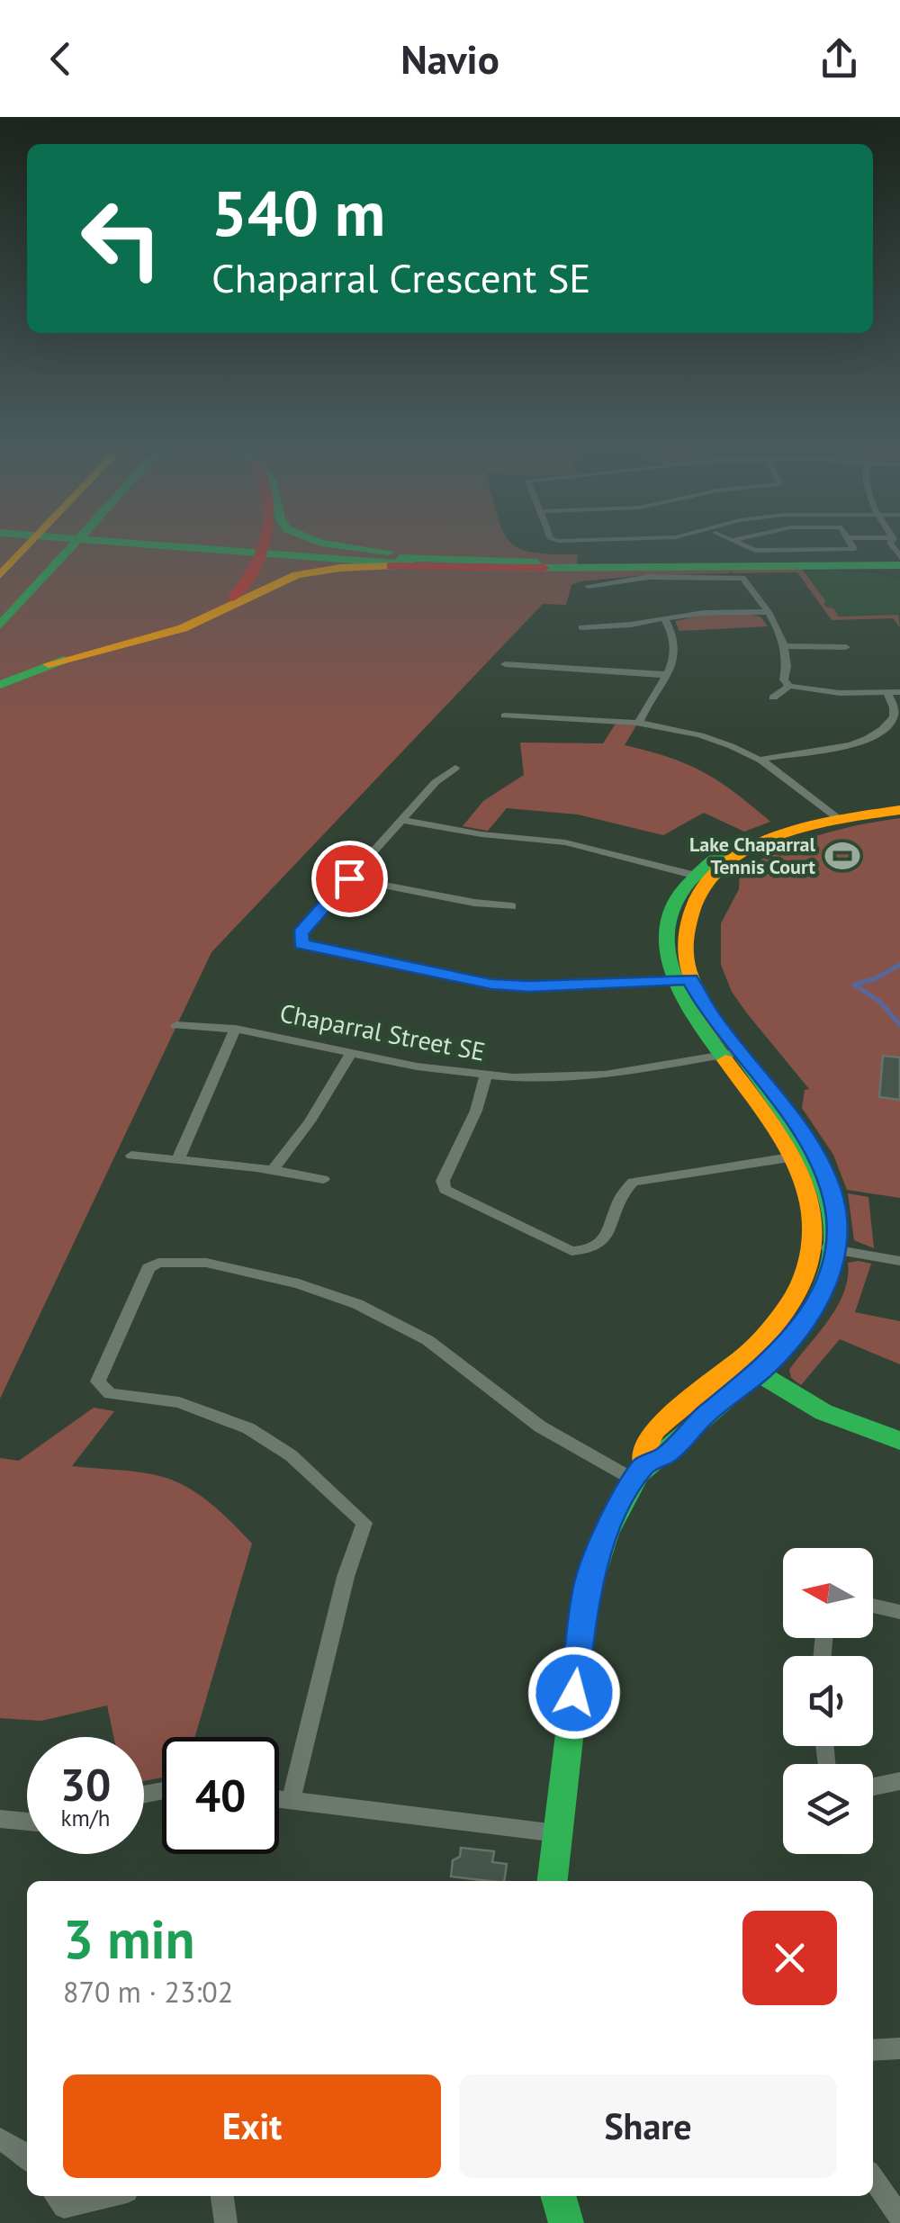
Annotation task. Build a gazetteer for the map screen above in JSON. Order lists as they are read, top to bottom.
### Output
{
  "streets": {
    "street": ["Chaparral Street SE"]
  },
  "places": {
    "sports": ["Lake Chaparral Tennis Court"]
  },
  "north": "left",
  "page": {
    "header": "Navio",
    "turn": ["540 m", "Chaparral Crescent SE"],
    "speed": "30 km/h",
    "limit": "40",
    "heading": ["3 min", "870 m · 23:02"],
    "buttons": ["Exit", "Share"]
  }
}
